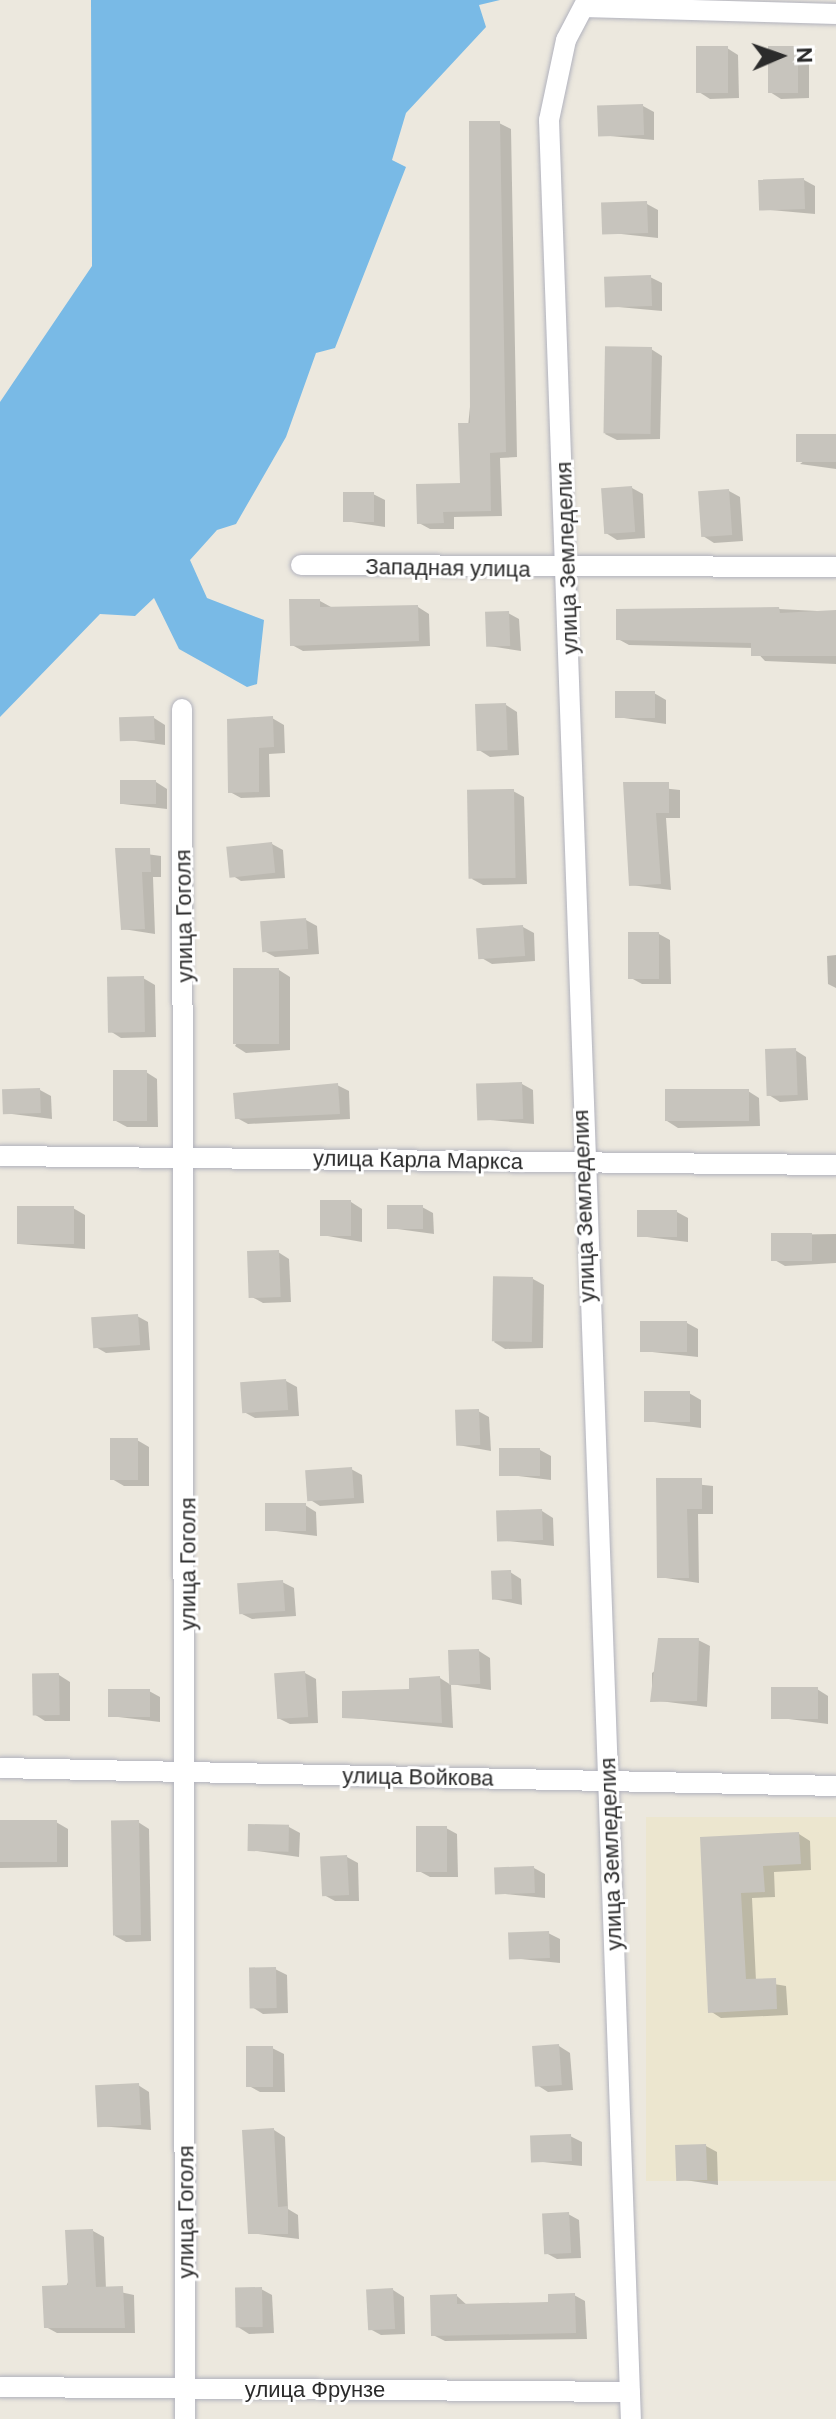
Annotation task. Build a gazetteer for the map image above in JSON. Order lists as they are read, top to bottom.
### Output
{
  "streets": {
    "street": [
      "улица Земледелия",
      "Западная улица",
      "улица Гоголя",
      "улица Карла Маркса",
      "улица Войкова",
      "улица Фрунзе"
    ]
  },
  "crossings": [
    ["улица Земледелия", "Западная улица"],
    ["улица Земледелия", "улица Карла Маркса"],
    ["улица Земледелия", "улица Войкова"],
    ["улица Земледелия", "улица Фрунзе"],
    ["улица Гоголя", "улица Карла Маркса"],
    ["улица Гоголя", "улица Войкова"],
    ["улица Гоголя", "улица Фрунзе"]
  ],
  "north": "right"
}
